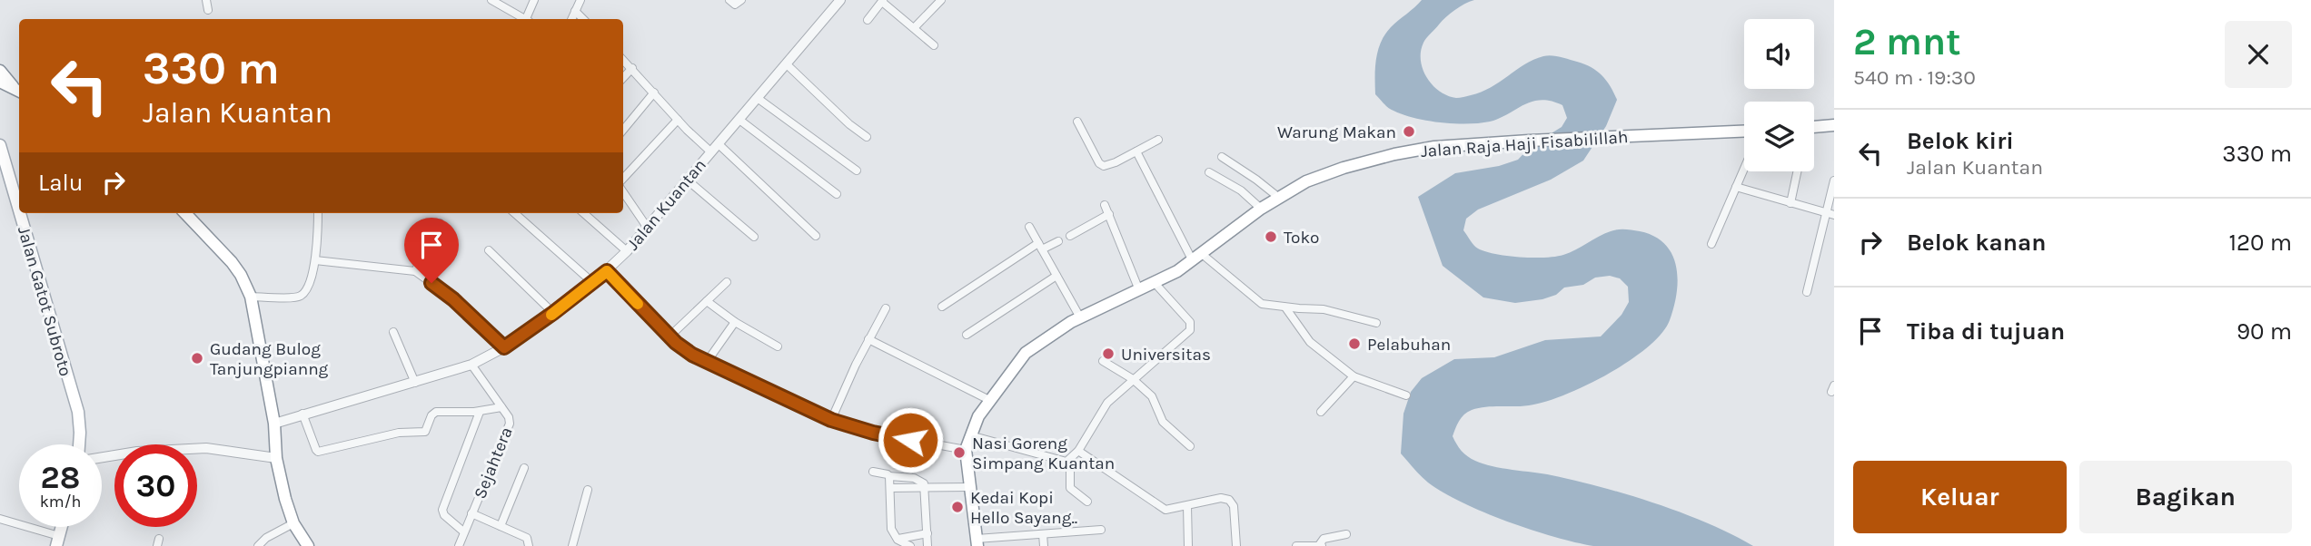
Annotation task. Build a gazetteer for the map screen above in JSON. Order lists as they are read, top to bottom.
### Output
{
  "streets": {
    "main road": ["Jalan Raja Haji Fisabilillah", "Jalan Gatot Subroto"],
    "street": ["Jalan Kuantan", "Sejahtera"]
  },
  "crossings": [
    ["Jalan Kuantan", "Sejahtera"]
  ],
  "places": [
    "Warung Makan",
    "Toko",
    "Pelabuhan",
    "Universitas",
    "Gudang Bulog Tanjungpianng",
    "Nasi Goreng Simpang Kuantan",
    "Kedai Kopi Hello Sayang.."
  ],
  "page": {
    "heading": ["2 mnt", "540 m · 19:30"],
    "turn": ["330 m", "Jalan Kuantan"],
    "list": [
      {
        "name": "Belok kiri",
        "note": "Jalan Kuantan",
        "value": "330 m"
      },
      {
        "name": "Belok kanan",
        "value": "120 m"
      },
      {
        "name": "Tiba di tujuan",
        "value": "90 m"
      }
    ],
    "then": "Lalu",
    "speed": "28 km/h",
    "limit": "30",
    "buttons": ["Keluar", "Bagikan"]
  }
}
